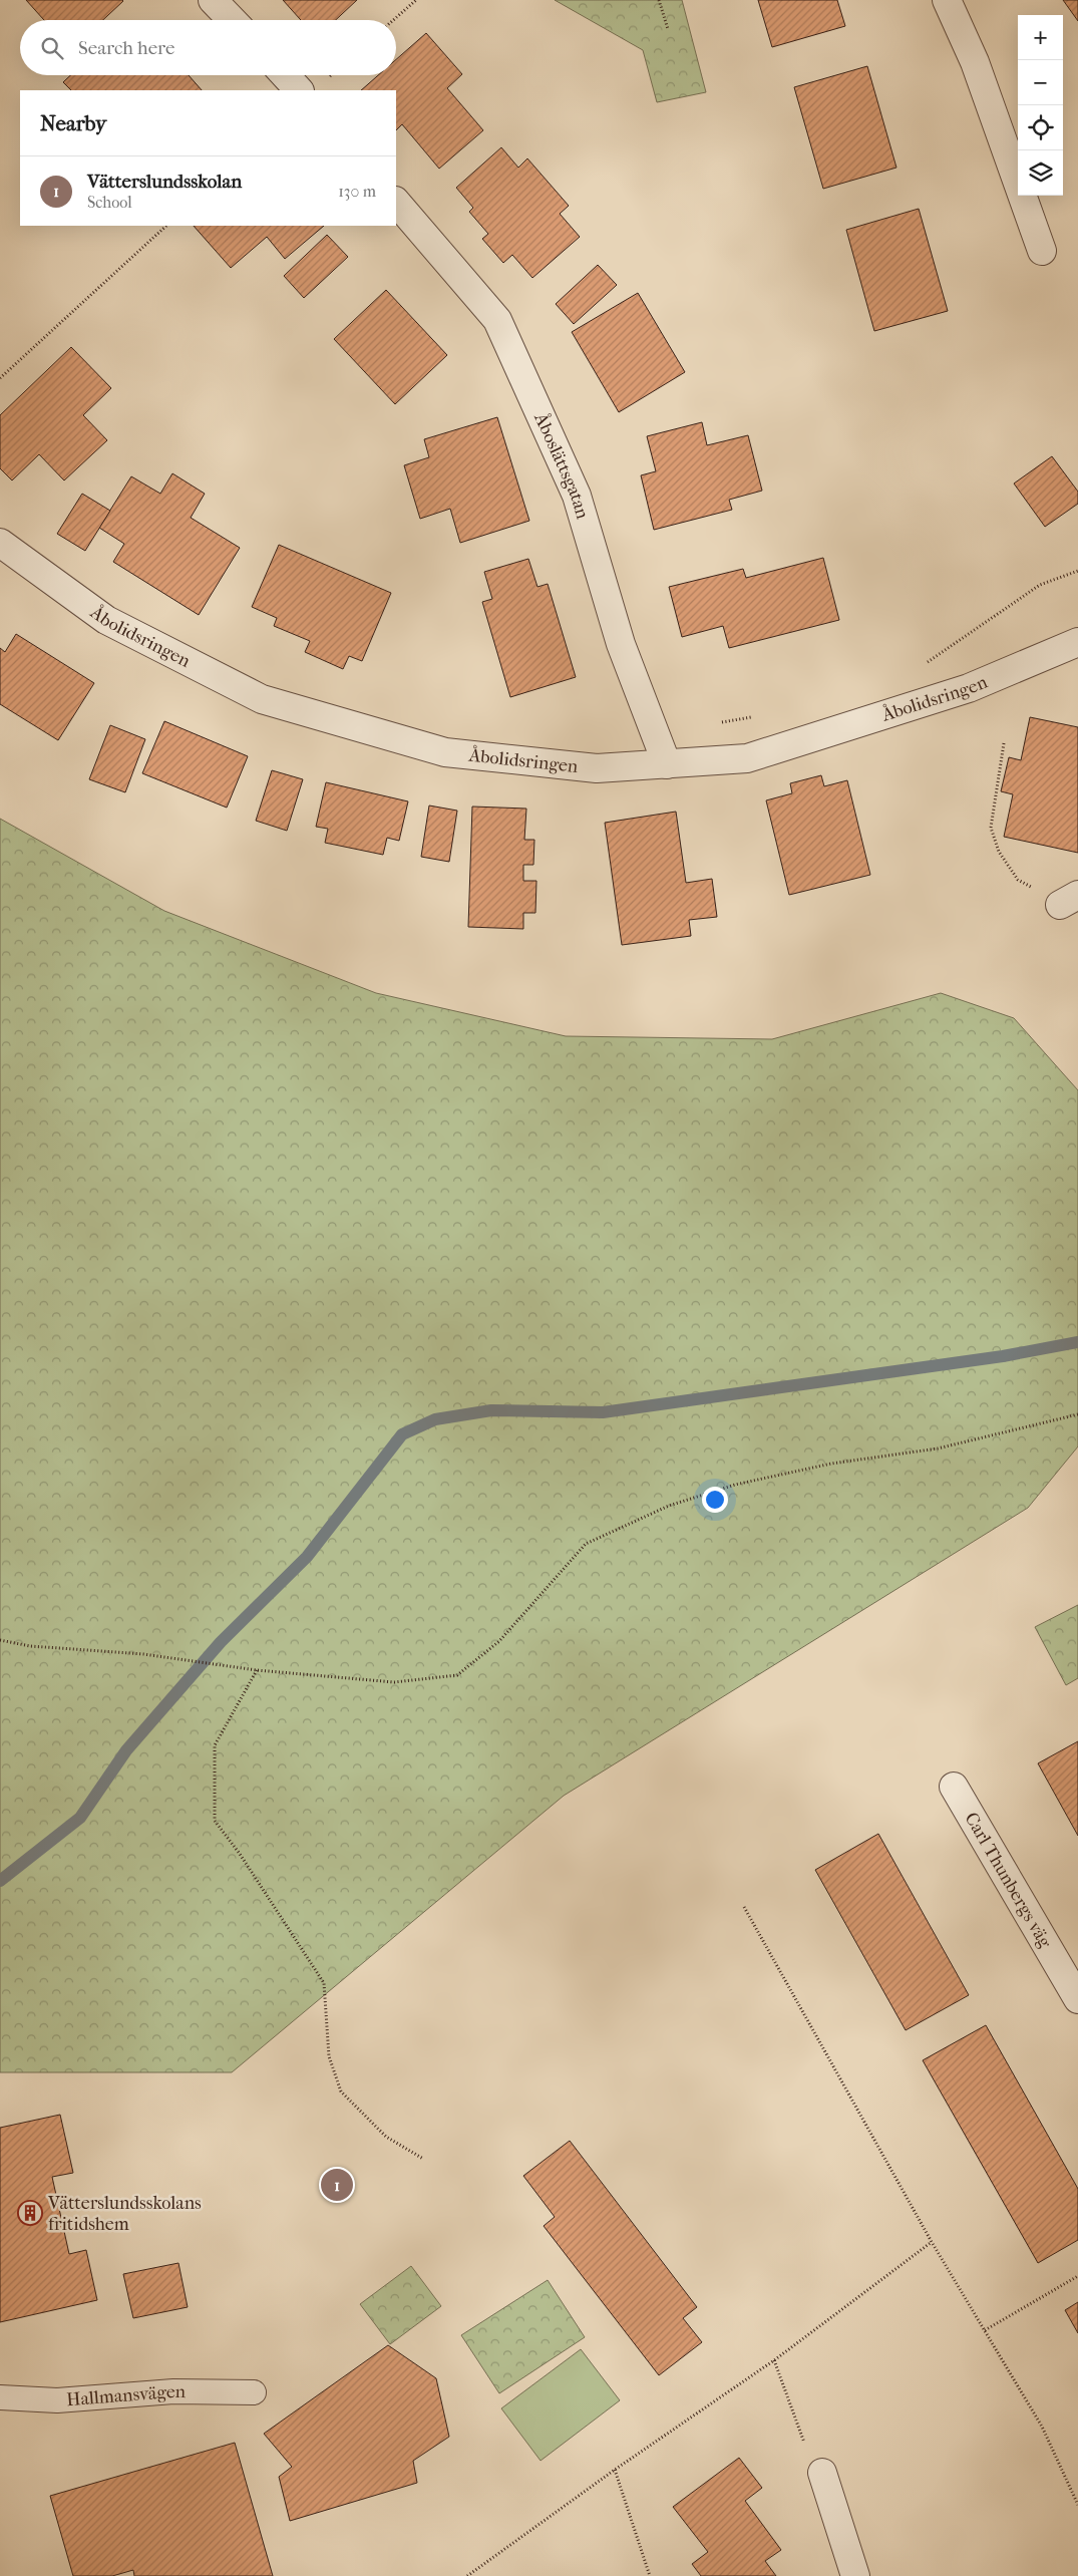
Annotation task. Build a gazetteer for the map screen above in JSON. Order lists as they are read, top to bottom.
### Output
{
  "streets": {
    "street": ["Åboslättsgatan", "Åbolidsringen", "Carl Thunbergs väg"],
    "lane": ["Hallmansvägen"]
  },
  "crossings": [
    ["Åboslättsgatan", "Åbolidsringen"]
  ],
  "places": {
    "building": ["Vätterslundsskolans fritidshem"]
  },
  "page": {
    "map_buttons": ["+", "−"],
    "search": "Search here",
    "heading": "Nearby",
    "list": [
      {
        "mark": "1",
        "name": "Vätterslundsskolan",
        "note": "School",
        "value": "130 m"
      }
    ],
    "pins": "1"
  }
}
